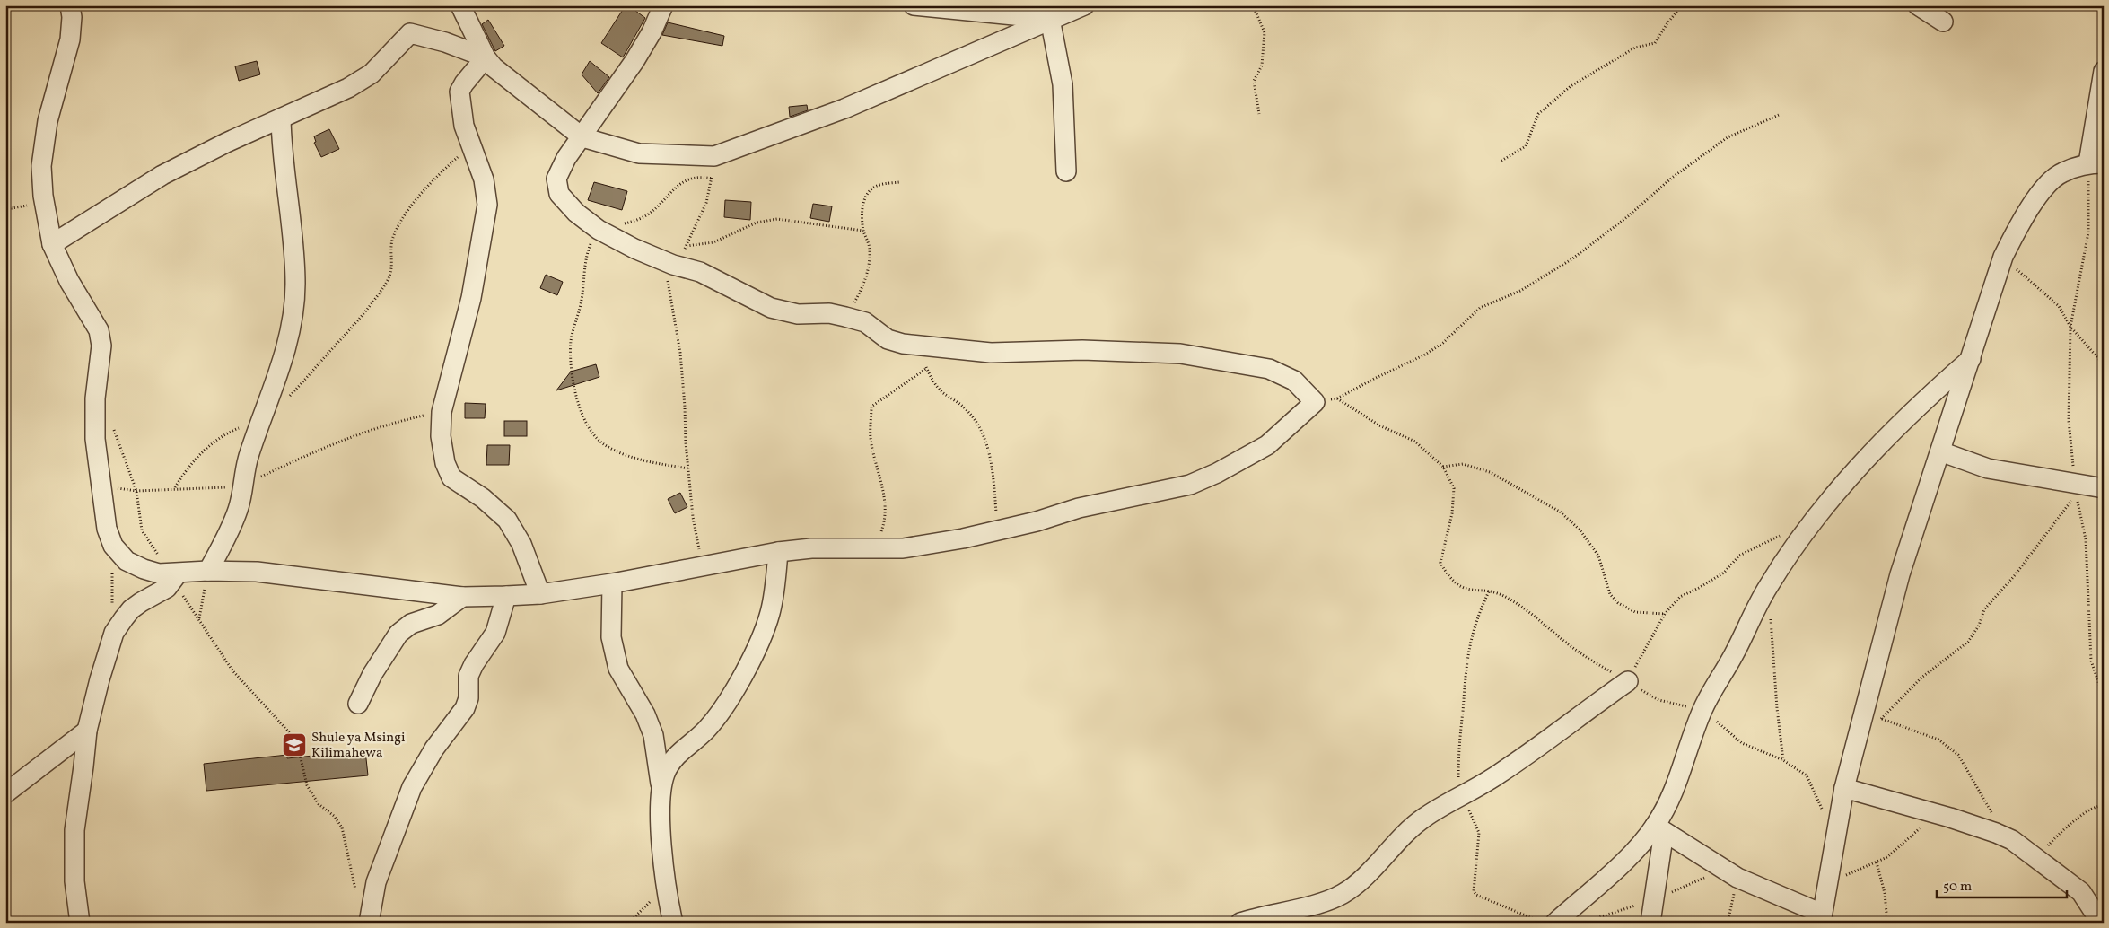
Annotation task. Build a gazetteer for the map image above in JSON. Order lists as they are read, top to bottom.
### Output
{
  "places": {
    "school or university": ["Shule ya Msingi Kilimahewa"]
  },
  "scale_bar": "50 m"
}
